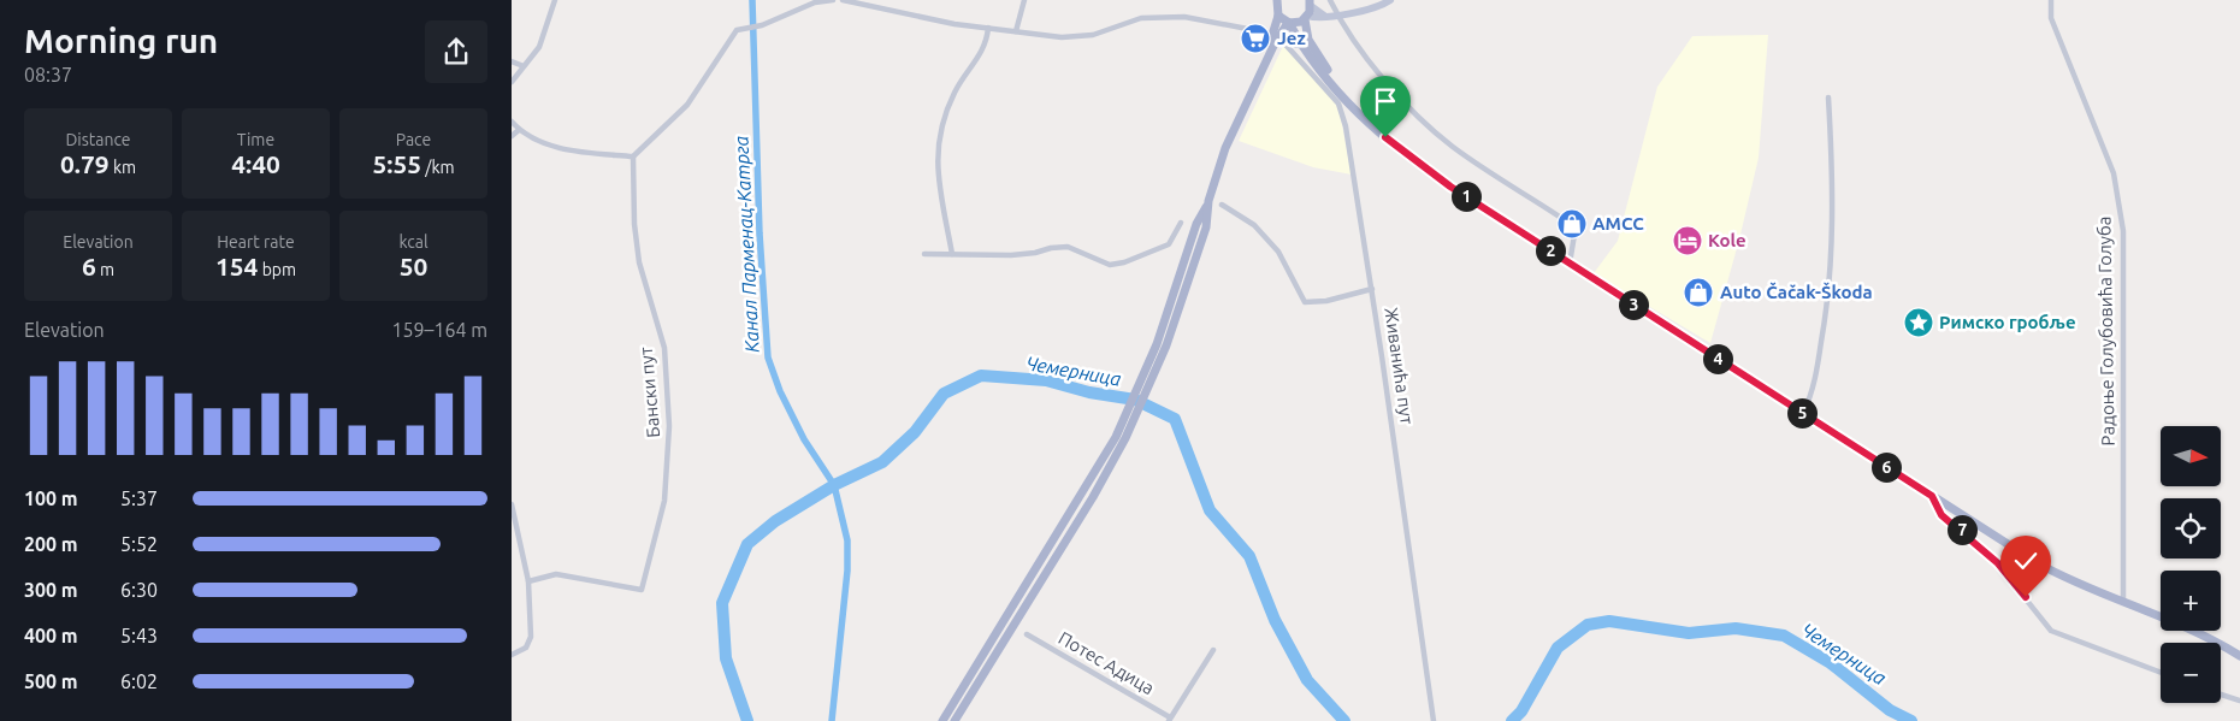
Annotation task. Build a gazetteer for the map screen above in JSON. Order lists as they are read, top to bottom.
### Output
{
  "streets": {
    "street": [
      "Радоње Голубовића Голуба",
      "Живанића пут",
      "Бански пут",
      "Потес Адица"
    ]
  },
  "water": ["Канал Парменац-Катрга", "Чемерница"],
  "places": {
    "supermarket": ["Jez"],
    "shop": ["АМСС", "Auto Čačak-Škoda"],
    "hotel": ["Kole"],
    "place": ["Римско гробље"]
  },
  "north": "right",
  "page": {
    "heading": ["Morning run", "08:37"],
    "stats": [
      ["Distance", "0.79 km"],
      ["Time", "4:40"],
      ["Pace", "5:55 /km"],
      ["Elevation", "6 m"],
      ["Heart rate", "154 bpm"],
      ["kcal", "50"]
    ],
    "pins": [
      "1",
      "2",
      "3",
      "4",
      "5",
      "6",
      "7"
    ],
    "chart": ["Elevation", "159–164 m"],
    "map_buttons": ["+", "−"],
    "list": [
      {
        "name": "100 m",
        "note": "5:37"
      },
      {
        "name": "200 m",
        "note": "5:52"
      },
      {
        "name": "300 m",
        "note": "6:30"
      },
      {
        "name": "400 m",
        "note": "5:43"
      },
      {
        "name": "500 m",
        "note": "6:02"
      }
    ]
  }
}
